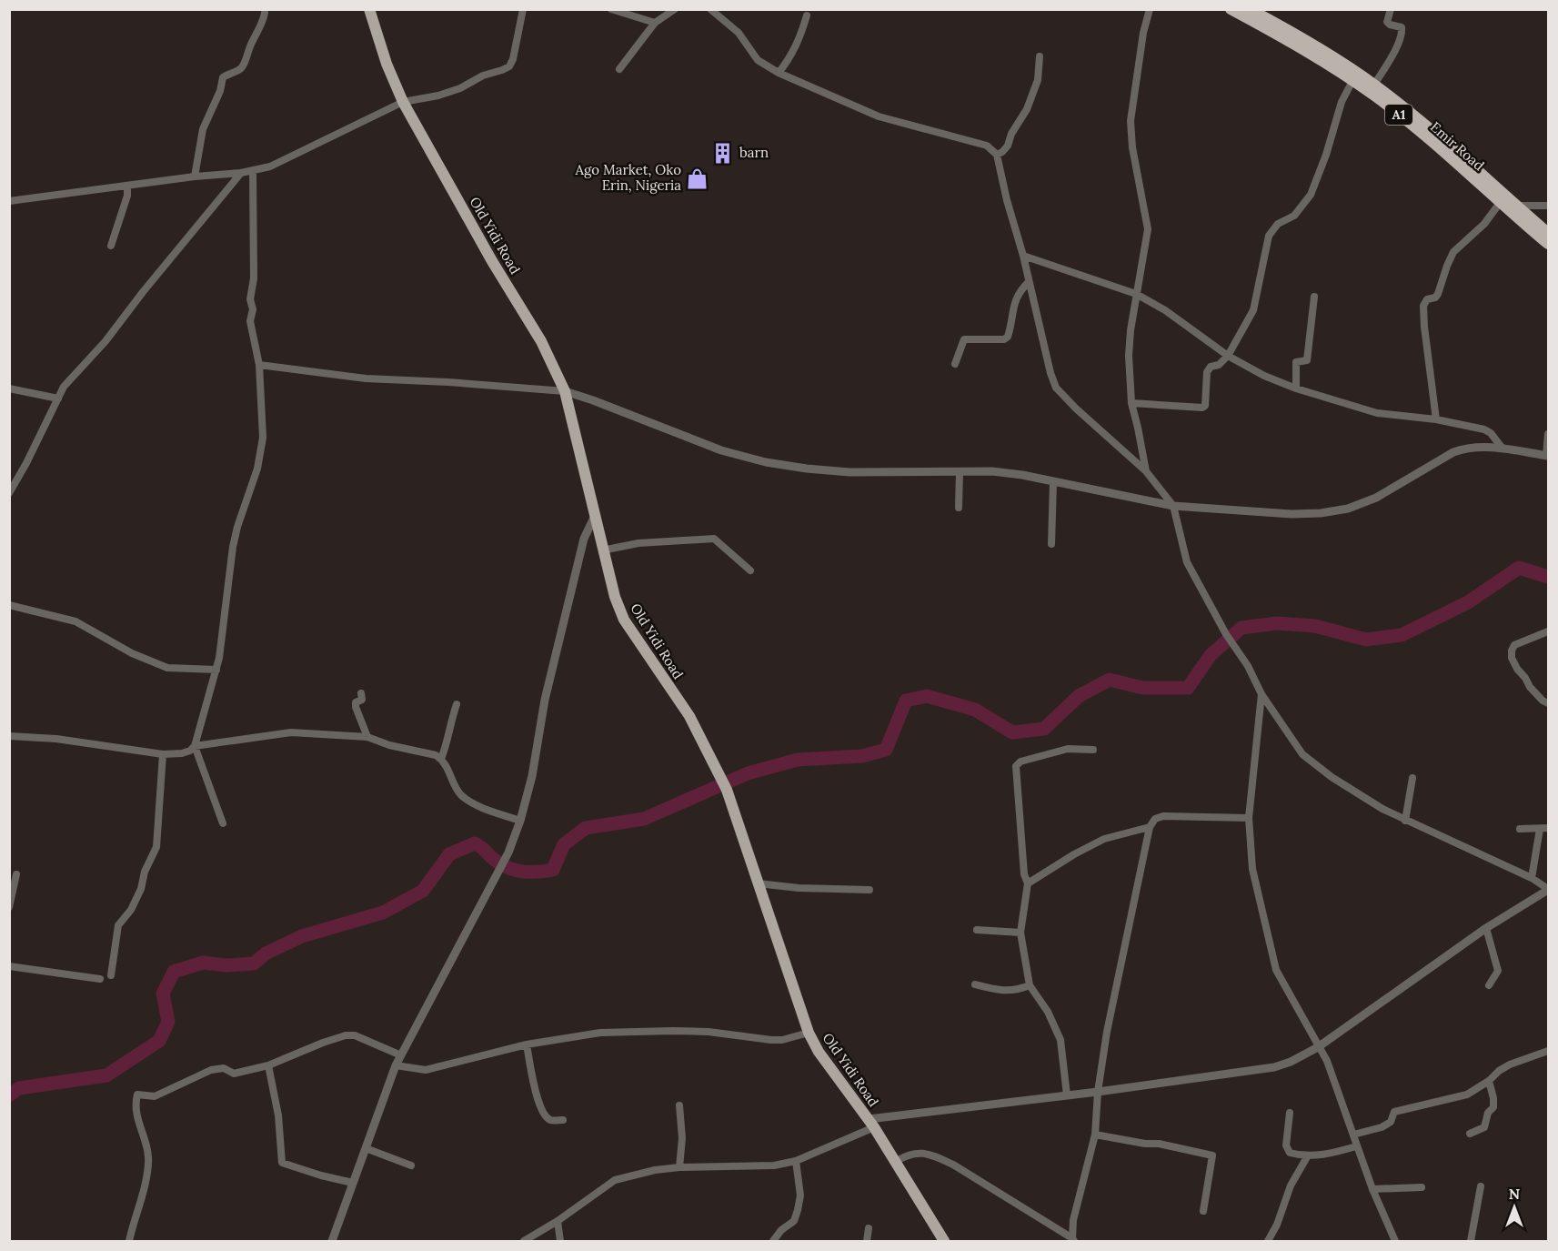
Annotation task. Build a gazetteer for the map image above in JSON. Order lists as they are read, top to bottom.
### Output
{
  "streets": {
    "highway": ["A1", "Emir Road"],
    "main road": ["Old Yidi Road"]
  },
  "places": {
    "building": ["barn"],
    "shop": ["Ago Market, Oko Erin, Nigeria"]
  },
  "north": "top"
}
